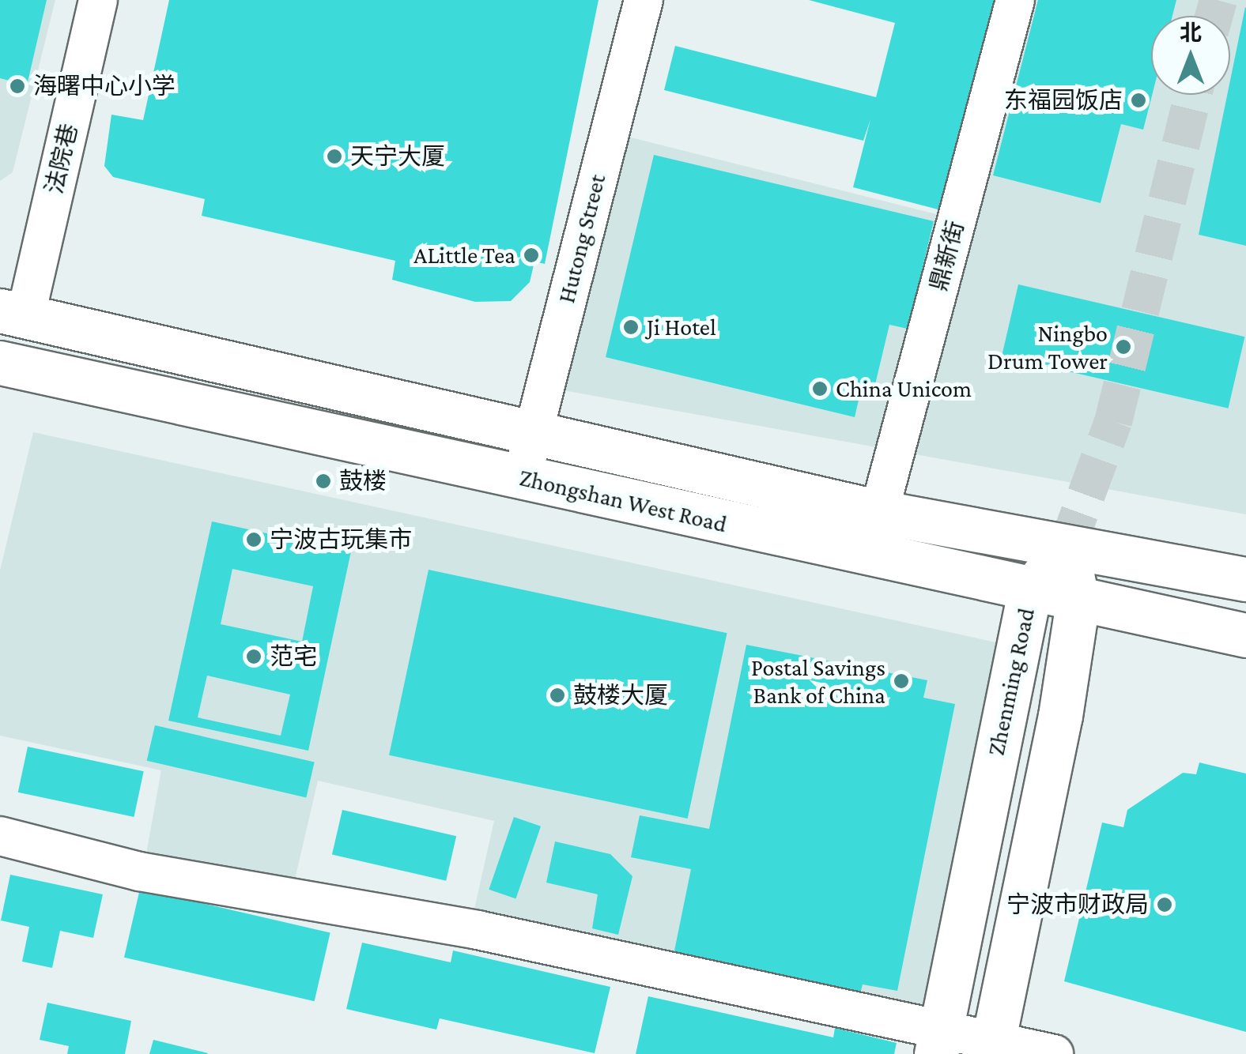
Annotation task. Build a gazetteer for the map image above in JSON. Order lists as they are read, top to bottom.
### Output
{
  "streets": {
    "main road": ["Zhongshan West Road", "Zhenming Road"],
    "street": ["法院巷", "Hutong Street", "鼎新街"]
  },
  "crossings": [
    ["法院巷", "Zhongshan West Road"],
    ["Hutong Street", "Zhongshan West Road"],
    ["鼎新街", "Zhongshan West Road"],
    ["Zhongshan West Road", "Zhenming Road"]
  ],
  "places": [
    "海曙中心小学",
    "东福园饭店",
    "天宁大厦",
    "ALittle Tea",
    "Ji Hotel",
    "Ningbo Drum Tower",
    "China Unicom",
    "鼓楼",
    "宁波古玩集市",
    "范宅",
    "Postal Savings Bank of China",
    "鼓楼大厦",
    "宁波市财政局"
  ],
  "north": "top"
}
